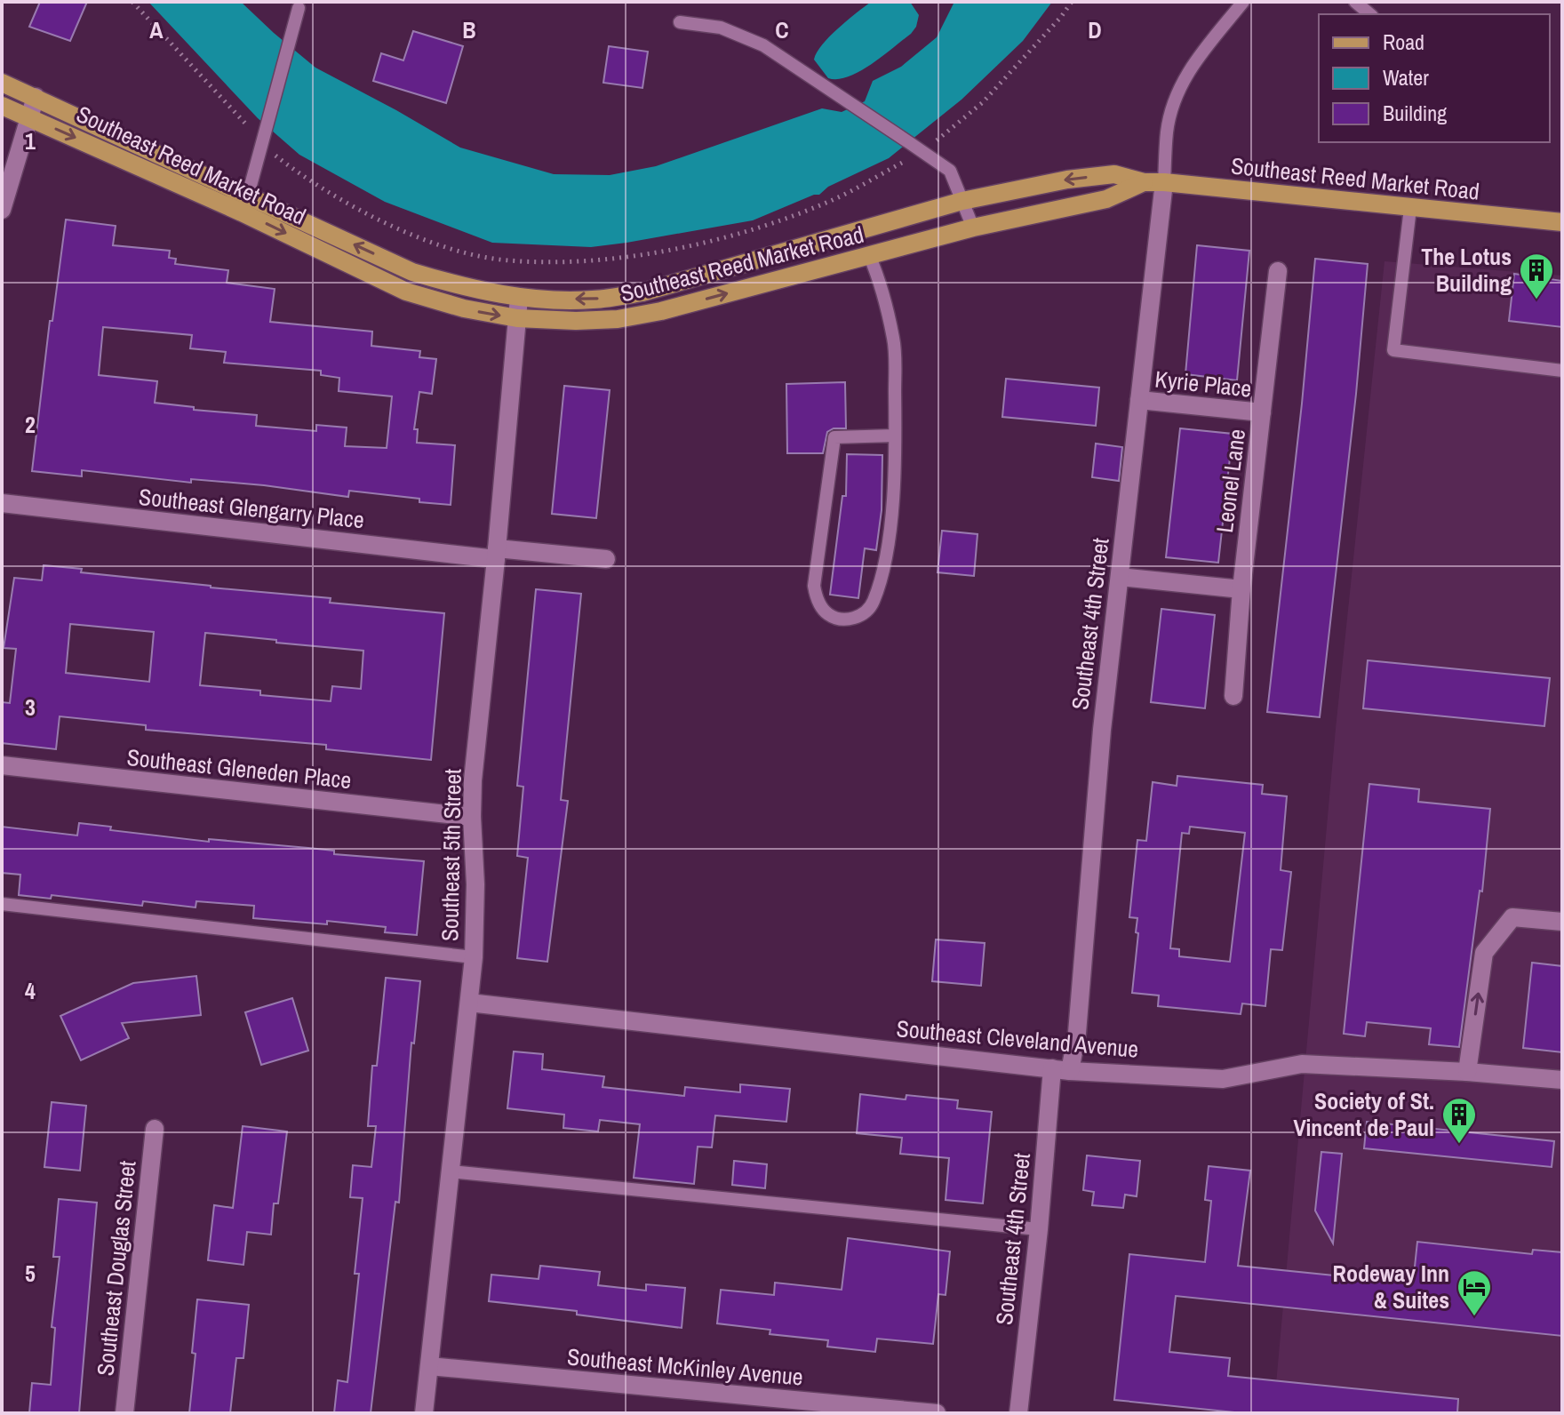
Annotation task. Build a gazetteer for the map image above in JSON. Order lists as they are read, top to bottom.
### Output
{
  "streets": {
    "main road": ["Southeast Reed Market Road"],
    "street": [
      "Kyrie Place",
      "Leonel Lane",
      "Southeast Glengarry Place",
      "Southeast 4th Street",
      "Southeast Gleneden Place",
      "Southeast 5th Street",
      "Southeast Cleveland Avenue",
      "Southeast Douglas Street",
      "Southeast McKinley Avenue"
    ]
  },
  "crossings": [
    ["Southeast Reed Market Road", "Southeast 4th Street"],
    ["Southeast Reed Market Road", "Southeast 5th Street"],
    ["Kyrie Place", "Leonel Lane"],
    ["Kyrie Place", "Southeast 4th Street"],
    ["Southeast Glengarry Place", "Southeast 5th Street"],
    ["Southeast 4th Street", "Southeast Cleveland Avenue"],
    ["Southeast Gleneden Place", "Southeast 5th Street"],
    ["Southeast 5th Street", "Southeast Cleveland Avenue"],
    ["Southeast 5th Street", "Southeast McKinley Avenue"]
  ],
  "places": {
    "building": ["The Lotus Building", "Society of St. Vincent de Paul"],
    "hotel": ["Rodeway Inn & Suites"]
  },
  "legend": ["Road", "Water", "Building"],
  "grid": {
    "columns": [
      "A",
      "B",
      "C",
      "D"
    ],
    "rows": [
      "1",
      "2",
      "3",
      "4",
      "5"
    ]
  }
}
